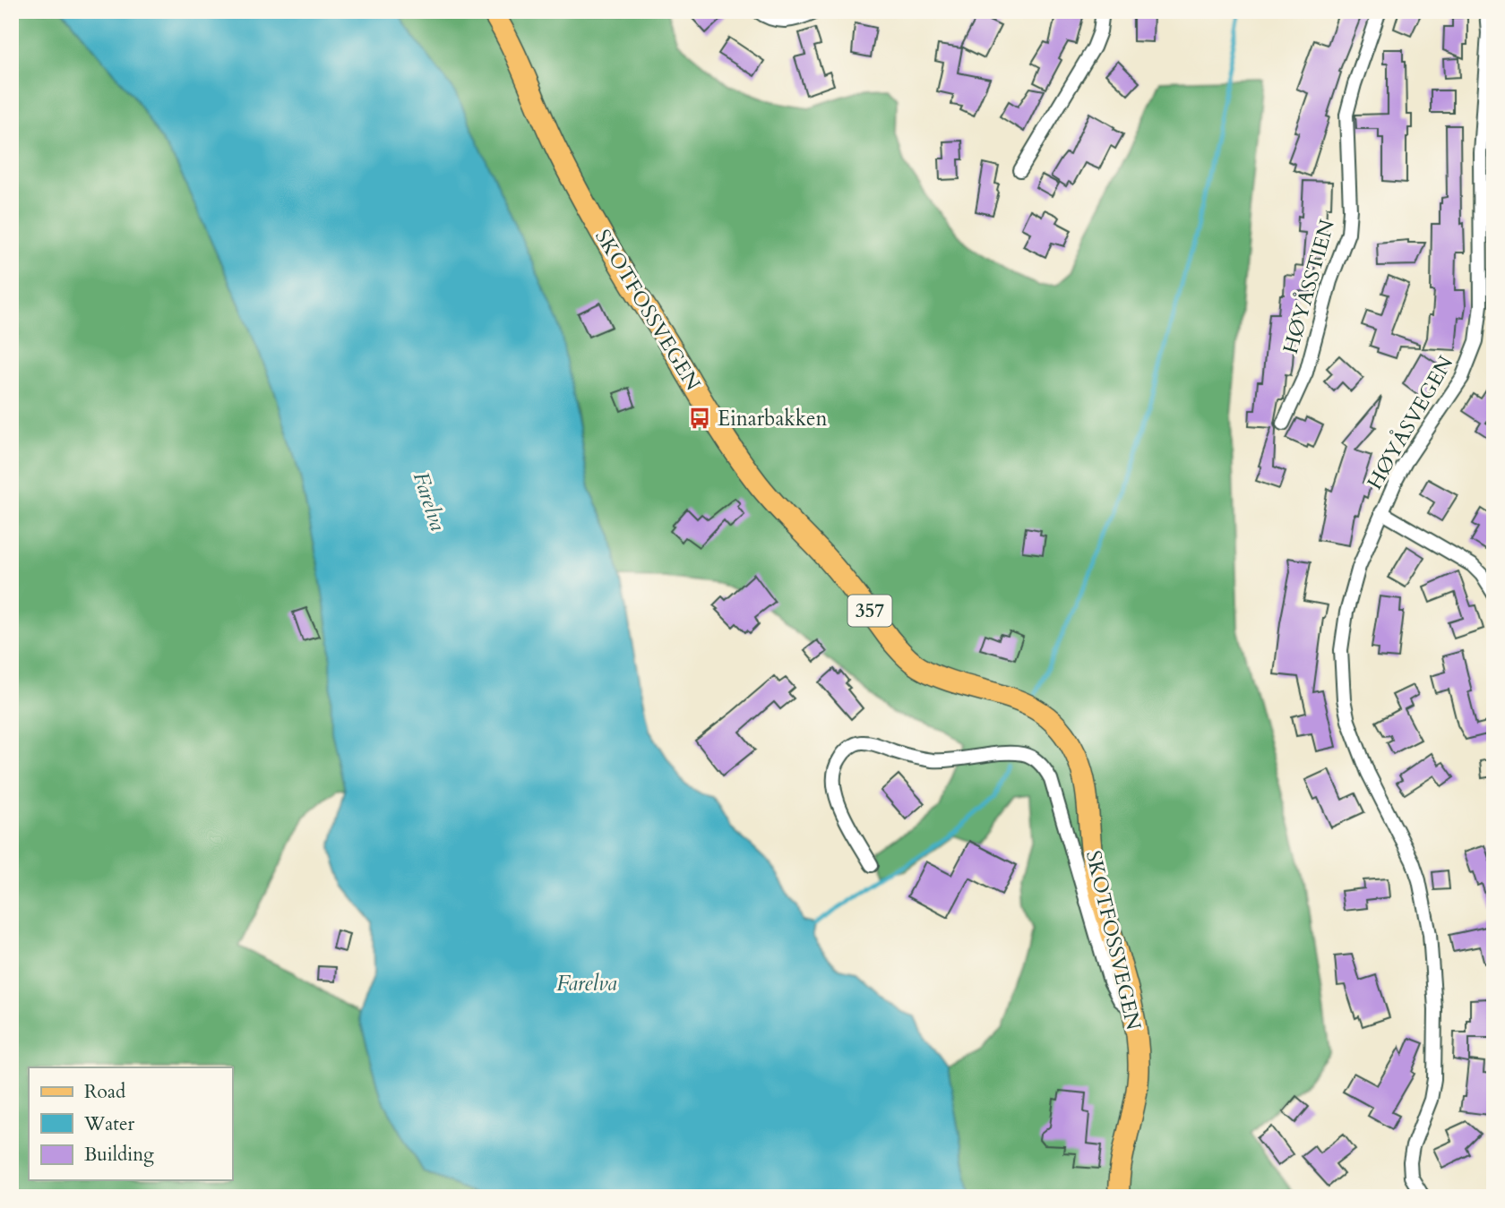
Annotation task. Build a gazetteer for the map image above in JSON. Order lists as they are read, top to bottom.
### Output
{
  "streets": {
    "main road": ["SKOTFOSSVEGEN", "357"],
    "street": ["HØYÅSSTIEN", "HØYÅSVEGEN"]
  },
  "water": ["Farelva"],
  "places": {
    "bus stop": ["Einarbakken"]
  },
  "legend": ["Road", "Water", "Building"]
}
